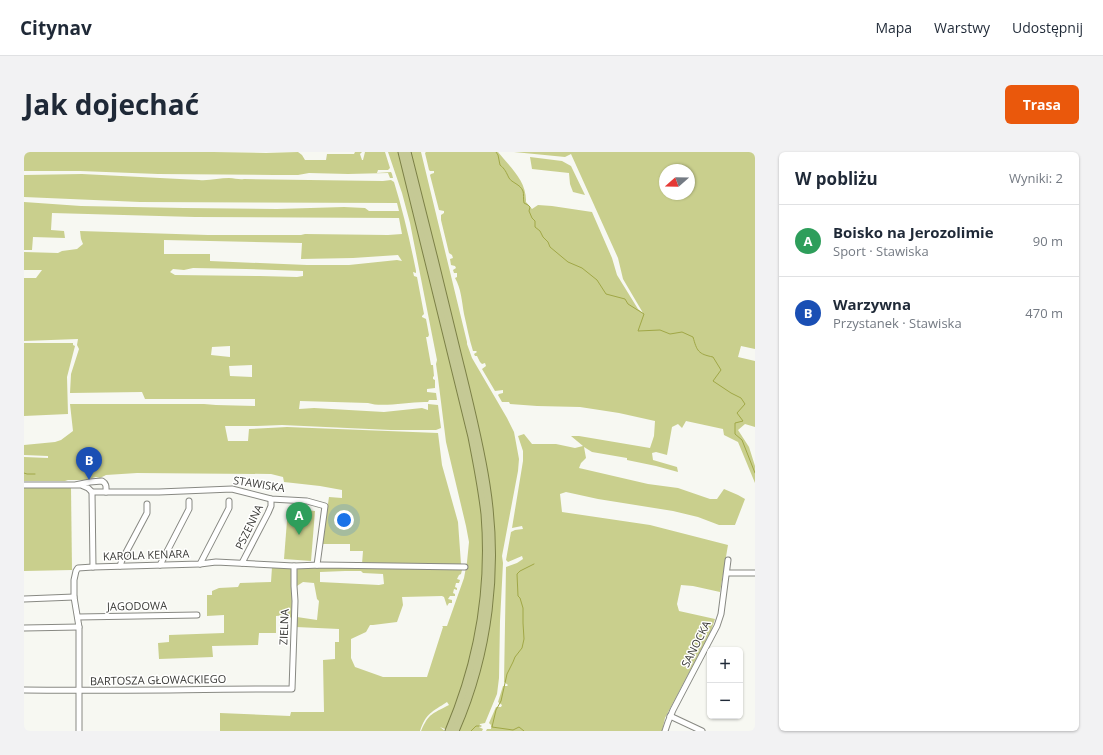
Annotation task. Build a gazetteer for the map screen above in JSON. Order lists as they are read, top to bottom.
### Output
{
  "streets": {
    "street": [
      "STAWISKA",
      "PSZENNA",
      "KAROLA KENARA",
      "JAGODOWA",
      "ZIELNA",
      "SANOCKA",
      "BARTOSZA GŁOWACKIEGO"
    ]
  },
  "crossings": [
    ["STAWISKA", "PSZENNA"],
    ["STAWISKA", "KAROLA KENARA"],
    ["PSZENNA", "KAROLA KENARA"],
    ["KAROLA KENARA", "JAGODOWA"],
    ["KAROLA KENARA", "ZIELNA"],
    ["KAROLA KENARA", "BARTOSZA GŁOWACKIEGO"],
    ["ZIELNA", "BARTOSZA GŁOWACKIEGO"]
  ],
  "north": "left",
  "page": {
    "header": "Citynav",
    "nav": ["Mapa", "Warstwy", "Udostępnij"],
    "title": "Jak dojechać",
    "buttons": "Trasa",
    "heading": ["W pobliżu", "Wyniki: 2"],
    "list": [
      {
        "mark": "A",
        "name": "Boisko na Jerozolimie",
        "note": "Sport · Stawiska",
        "value": "90 m"
      },
      {
        "mark": "B",
        "name": "Warzywna",
        "note": "Przystanek · Stawiska",
        "value": "470 m"
      }
    ],
    "pins": ["B", "A"],
    "map_buttons": ["+", "−"]
  }
}
